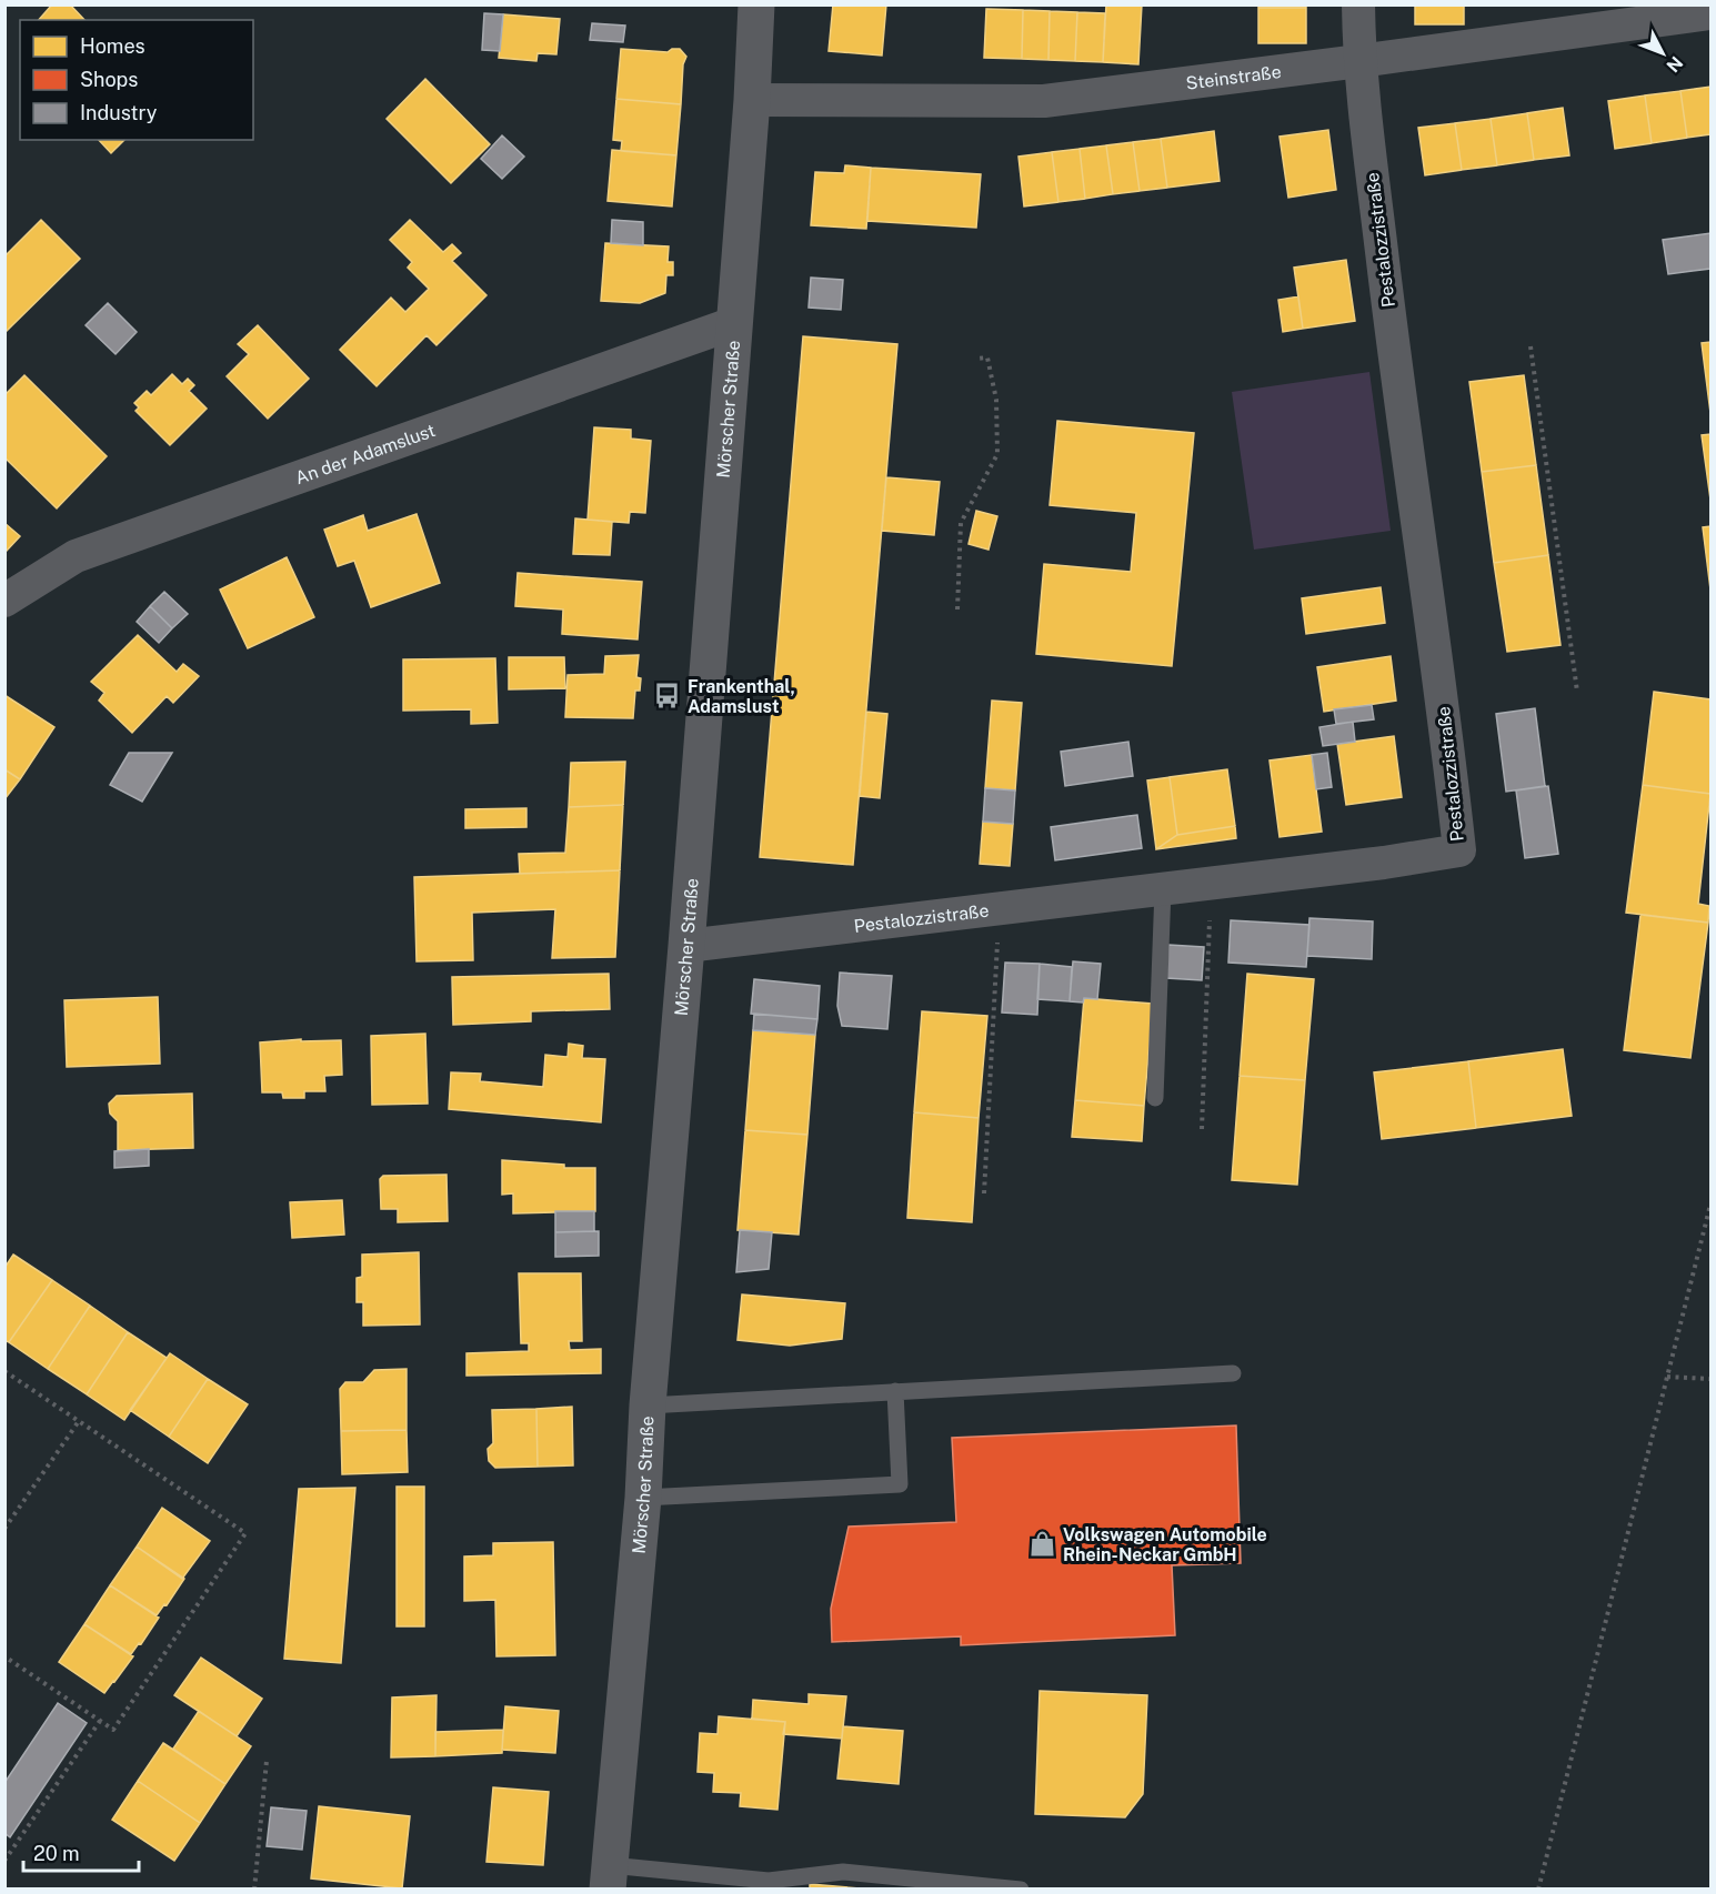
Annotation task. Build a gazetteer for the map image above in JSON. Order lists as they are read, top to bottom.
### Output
{
  "streets": {
    "street": [
      "Steinstraße",
      "Pestalozzistraße",
      "Mörscher Straße",
      "An der Adamslust"
    ]
  },
  "crossings": [
    ["Steinstraße", "Pestalozzistraße"],
    ["Steinstraße", "Mörscher Straße"],
    ["Pestalozzistraße", "Mörscher Straße"],
    ["Mörscher Straße", "An der Adamslust"]
  ],
  "places": {
    "bus stop": ["Frankenthal, Adamslust"],
    "shop": ["Volkswagen Automobile Rhein-Neckar GmbH"]
  },
  "legend": ["Homes", "Shops", "Industry"],
  "scale_bar": "20 m",
  "north": "bottom right"
}
